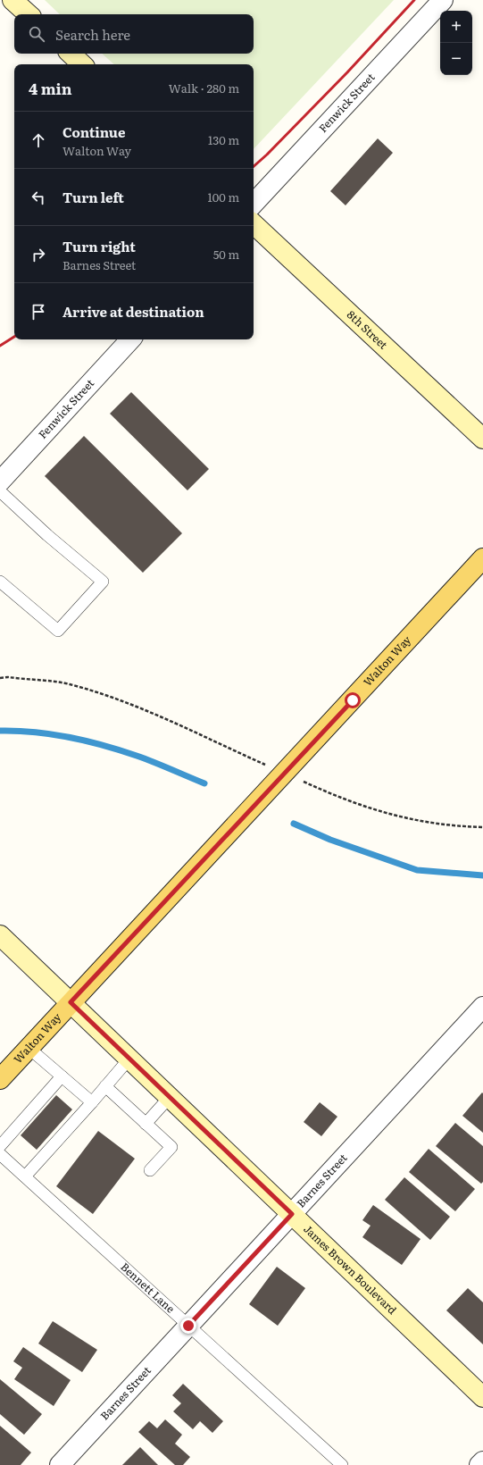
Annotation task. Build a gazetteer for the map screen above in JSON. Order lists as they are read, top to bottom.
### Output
{
  "streets": {
    "main road": ["Walton Way"],
    "street": [
      "Fenwick Street",
      "8th Street",
      "Barnes Street",
      "James Brown Boulevard"
    ],
    "lane": ["Bennett Lane"]
  },
  "crossings": [
    ["Walton Way", "James Brown Boulevard"],
    ["Barnes Street", "James Brown Boulevard"],
    ["Barnes Street", "Bennett Lane"]
  ],
  "page": {
    "map_buttons": ["+", "−"],
    "search": "Search here",
    "heading": ["4 min", "Walk · 280 m"],
    "list": [
      ["Continue", "Walton Way", "130 m"],
      ["Turn left", "100 m"],
      ["Turn right", "Barnes Street", "50 m"],
      "Arrive at destination"
    ]
  }
}
